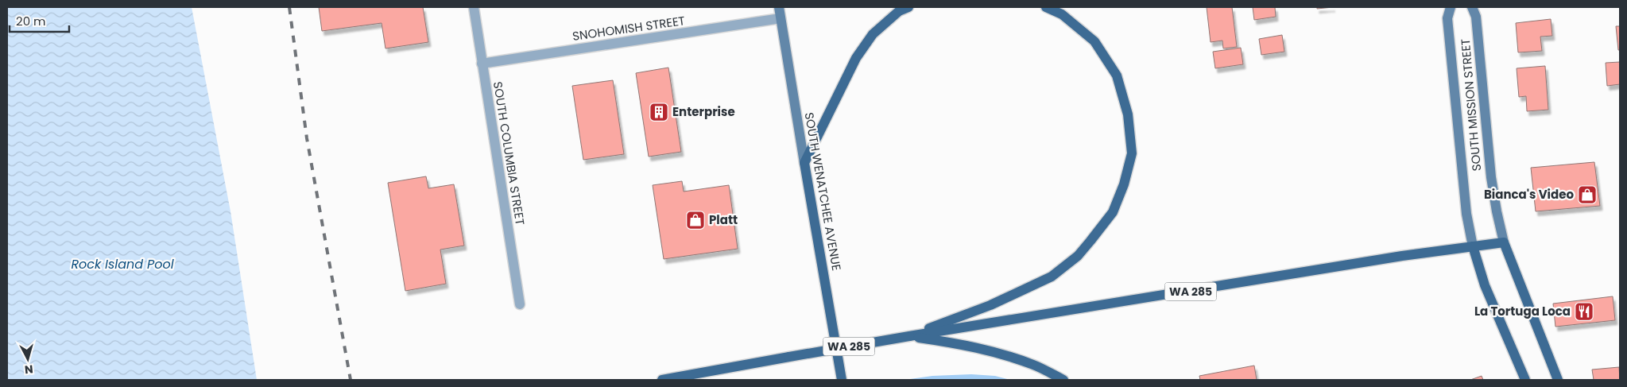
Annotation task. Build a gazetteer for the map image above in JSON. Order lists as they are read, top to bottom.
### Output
{
  "streets": {
    "main road": ["SOUTH MISSION STREET", "SOUTH WENATCHEE AVENUE", "WA 285"],
    "street": ["SNOHOMISH STREET", "SOUTH COLUMBIA STREET"]
  },
  "crossings": [
    ["SNOHOMISH STREET", "SOUTH COLUMBIA STREET"],
    ["SNOHOMISH STREET", "SOUTH WENATCHEE AVENUE"],
    ["SOUTH MISSION STREET", "WA 285"]
  ],
  "water": ["Rock Island Pool"],
  "places": {
    "building": ["Enterprise"],
    "shop": ["Bianca's Video", "Platt"],
    "restaurant": ["La Tortuga Loca"]
  },
  "scale_bar": "20 m",
  "north": "bottom"
}
